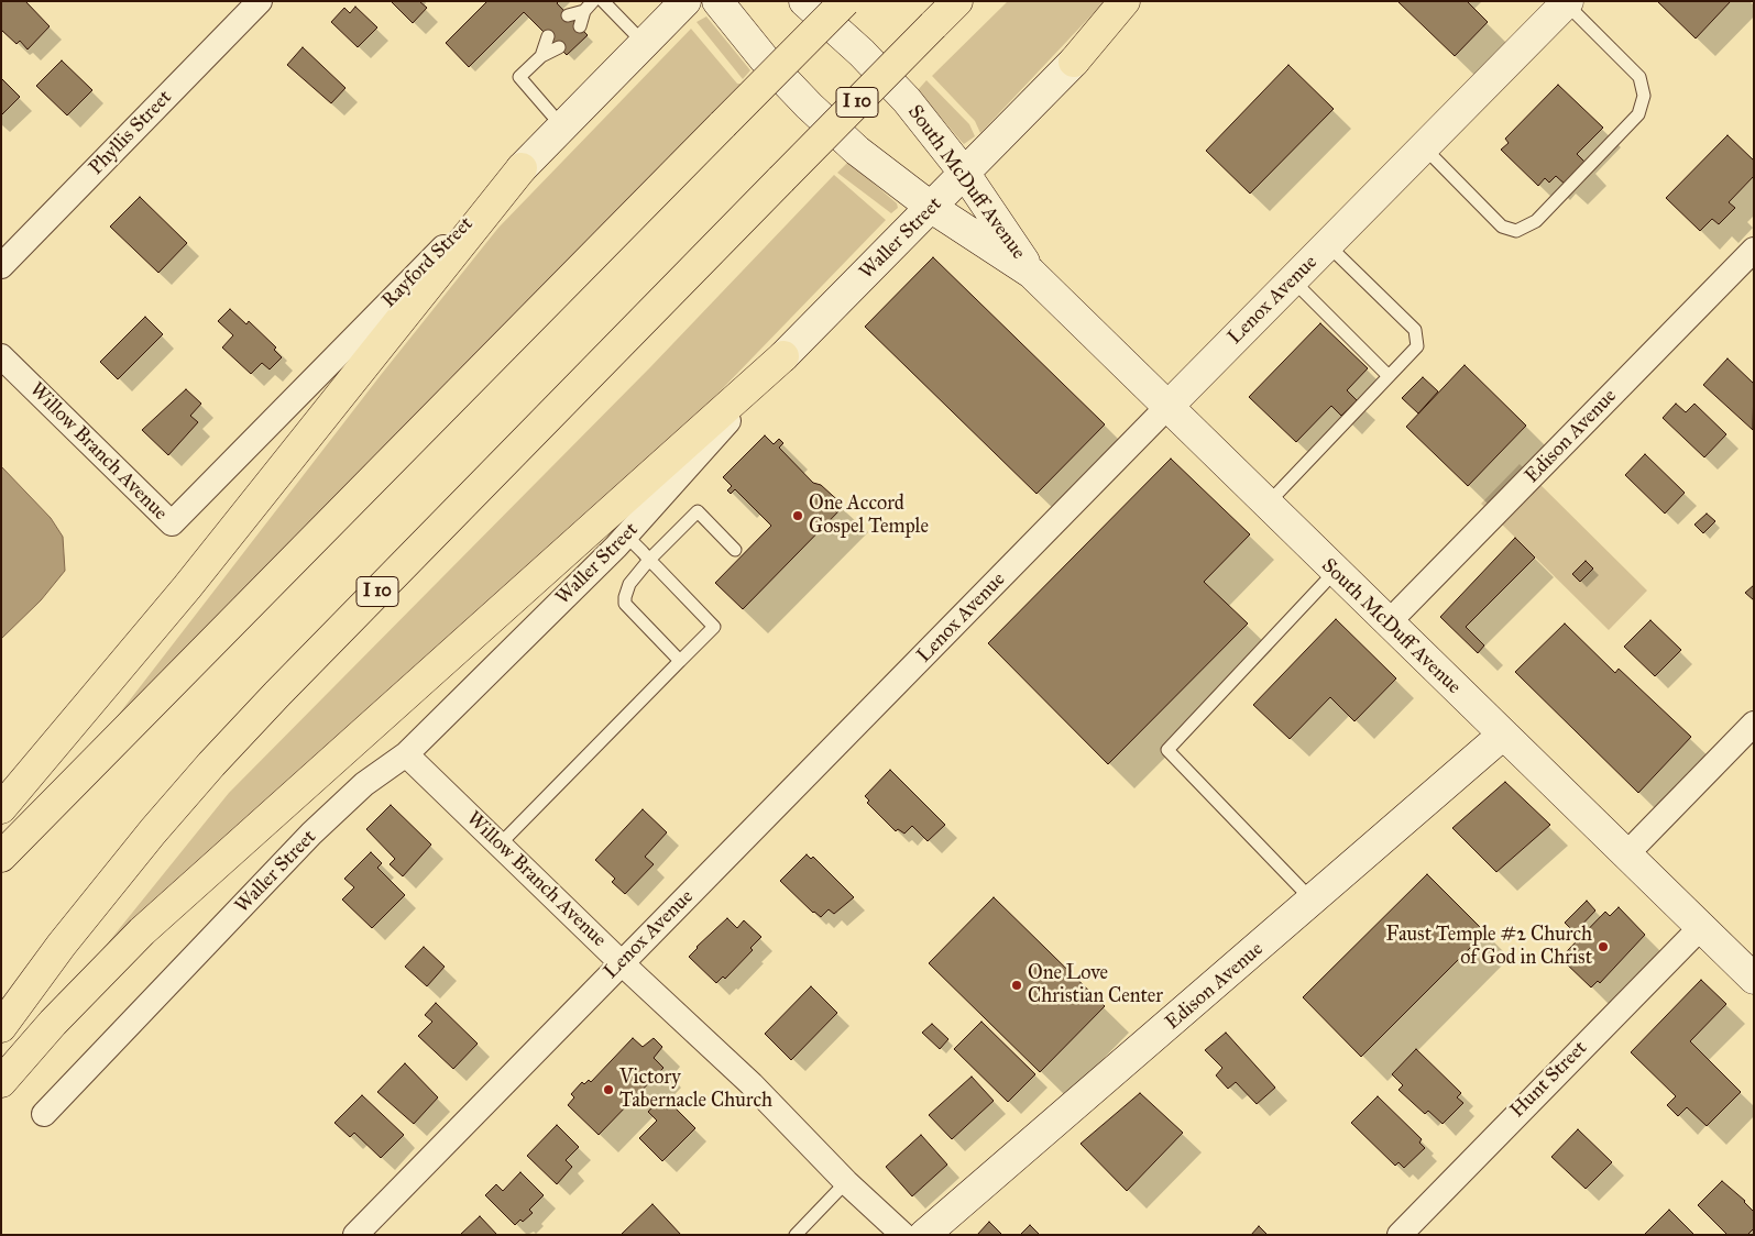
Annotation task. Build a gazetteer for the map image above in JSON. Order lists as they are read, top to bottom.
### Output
{
  "streets": {
    "highway": ["I 10"],
    "main road": [
      "South McDuff Avenue",
      "Waller Street",
      "Rayford Street",
      "Lenox Avenue",
      "Edison Avenue"
    ],
    "street": ["Phyllis Street", "Willow Branch Avenue", "Hunt Street"]
  },
  "crossings": [
    ["South McDuff Avenue", "Waller Street"],
    ["South McDuff Avenue", "Lenox Avenue"],
    ["South McDuff Avenue", "Edison Avenue"],
    ["South McDuff Avenue", "Hunt Street"],
    ["Waller Street", "Willow Branch Avenue"],
    ["Rayford Street", "Willow Branch Avenue"],
    ["Lenox Avenue", "Willow Branch Avenue"]
  ],
  "places": [
    "One Accord Gospel Temple",
    "Faust Temple #2 Church of God in Christ",
    "One Love Christian Center",
    "Victory Tabernacle Church"
  ]
}
